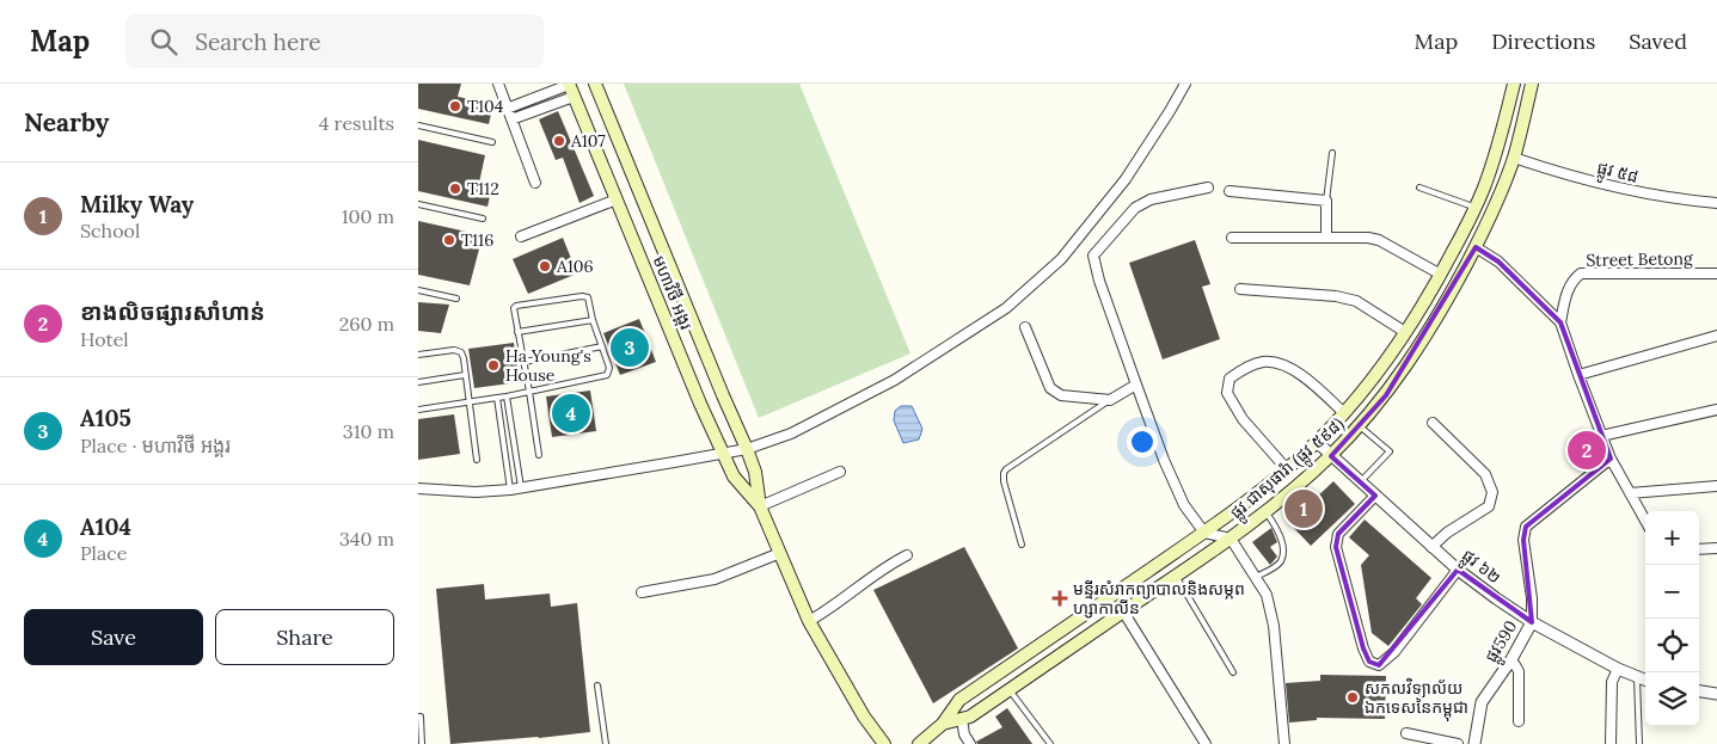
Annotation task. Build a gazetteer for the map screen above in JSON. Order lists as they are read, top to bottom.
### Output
{
  "streets": {
    "main road": ["មហាវិថី អង្គរ", "ផ្លូវ ជាសុផារ៉ា (ផ្លូវ ៥៩៨)"],
    "street": [
      "ផ្លូវ ៥៨",
      "Street Betong",
      "ផ្លូវ ៦២",
      "ផ្លូវ590"
    ]
  },
  "crossings": [
    ["ផ្លូវ ៥៨", "ផ្លូវ ជាសុផារ៉ា (ផ្លូវ ៥៩៨)"],
    ["ផ្លូវ ជាសុផារ៉ា (ផ្លូវ ៥៩៨)", "ផ្លូវ ៦២"],
    ["ផ្លូវ ៦២", "ផ្លូវ590"]
  ],
  "places": {
    "other": [
      "T104",
      "A107",
      "T112",
      "T116",
      "A106",
      "Ha Young's House",
      "សកលវិទ្យាល័យ ឯកទេសនៃកម្ពុជា"
    ],
    "health": ["មន្ទីរសំរាកព្យាបាលនិងសម្ភព ហ្សាកាលីន"]
  },
  "page": {
    "header": "Map",
    "search": "Search here",
    "nav": ["Map", "Directions", "Saved"],
    "heading": ["Nearby", "4 results"],
    "list": [
      {
        "mark": "1",
        "name": "Milky Way",
        "note": "School",
        "value": "100 m"
      },
      {
        "mark": "2",
        "name": "ខាងលិចផ្សារសាំហាន់",
        "note": "Hotel",
        "value": "260 m"
      },
      {
        "mark": "3",
        "name": "A105",
        "note": "Place · មហាវិថី អង្គរ",
        "value": "310 m"
      },
      {
        "mark": "4",
        "name": "A104",
        "note": "Place",
        "value": "340 m"
      }
    ],
    "pins": [
      "3",
      "4",
      "2",
      "1"
    ],
    "map_buttons": ["+", "−"],
    "buttons": ["Save", "Share"]
  }
}
